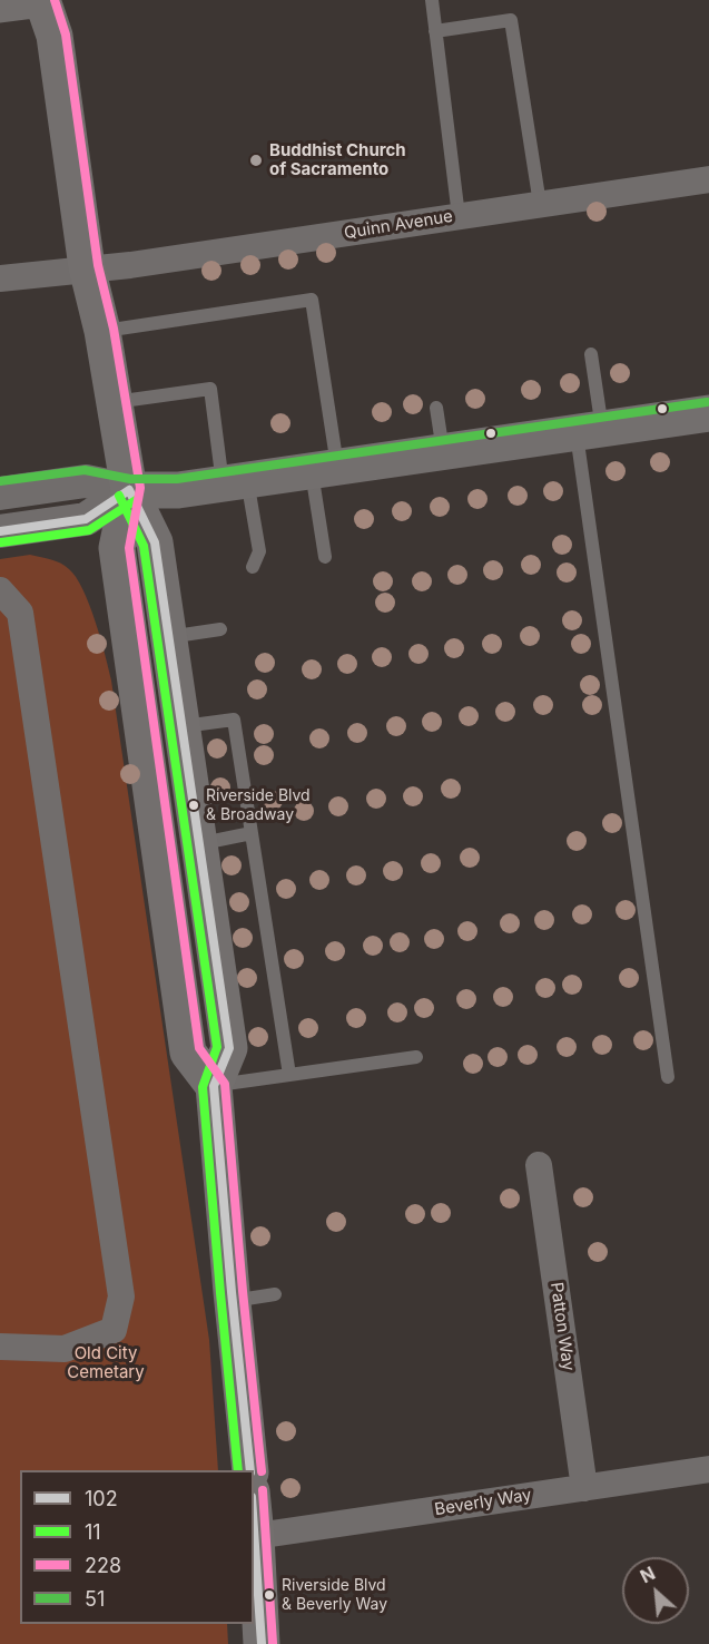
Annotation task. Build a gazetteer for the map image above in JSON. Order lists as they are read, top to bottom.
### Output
{
  "streets": {
    "street": ["Quinn Avenue", "Patton Way", "Beverly Way"]
  },
  "crossings": [
    ["Patton Way", "Beverly Way"]
  ],
  "parks": ["Old City Cemetary"],
  "places": ["Buddhist Church of Sacramento", "Riverside Blvd & Broadway", "Riverside Blvd & Beverly Way"],
  "lines": [
    "transit line 228",
    "transit line 51",
    "transit line 102",
    "transit line 11"
  ],
  "legend": [
    "102",
    "11",
    "228",
    "51"
  ],
  "north": "top left"
}
